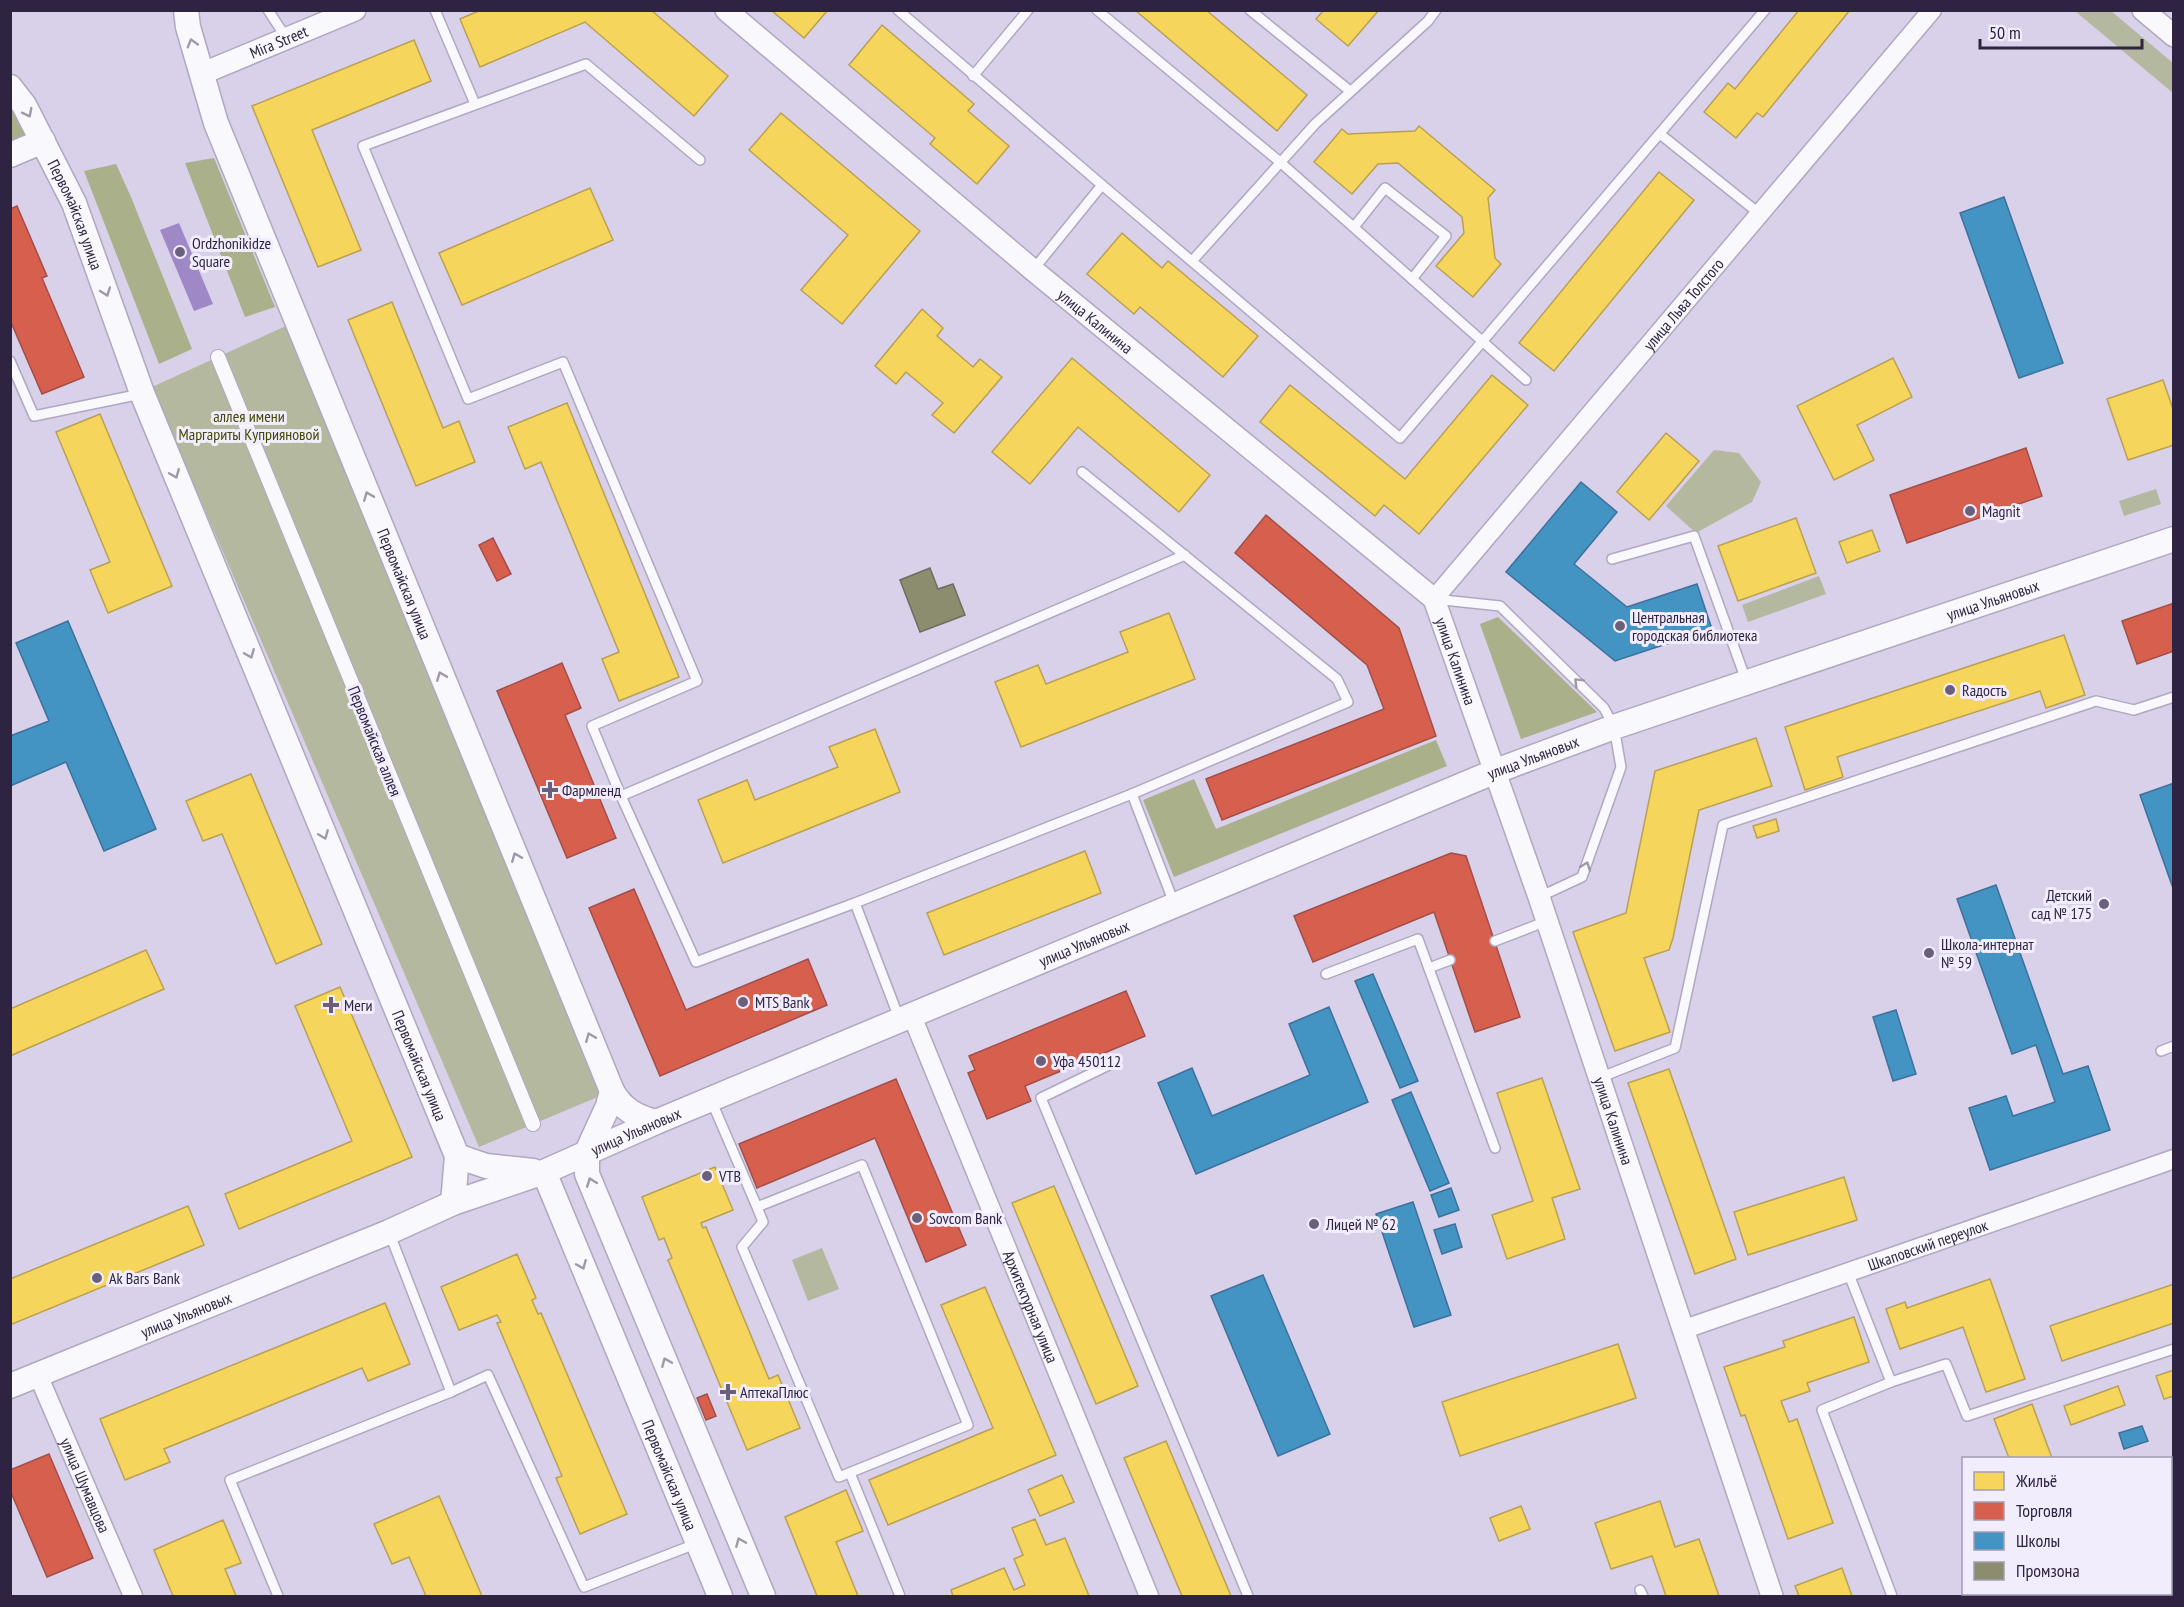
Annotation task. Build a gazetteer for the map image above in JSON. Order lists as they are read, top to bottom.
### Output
{
  "streets": {
    "main road": ["Первомайская улица", "улица Ульяновых"],
    "street": [
      "Mira Street",
      "улица Льва Толстого",
      "улица Калинина",
      "Первомайская аллея",
      "Шкаповский переулок",
      "Архитектурная улица",
      "улица Шумавцова"
    ]
  },
  "crossings": [
    ["Mira Street", "Первомайская улица"],
    ["Первомайская улица", "улица Ульяновых"],
    ["улица Льва Толстого", "улица Калинина"],
    ["улица Калинина", "улица Ульяновых"],
    ["улица Калинина", "Шкаповский переулок"],
    ["улица Ульяновых", "Архитектурная улица"],
    ["улица Ульяновых", "улица Шумавцова"]
  ],
  "parks": ["аллея имени Маргариты Куприяновой"],
  "places": {
    "other": [
      "Ordzhonikidze Square",
      "Magnit",
      "Центральная городская библиотека",
      "Rадость",
      "Детский сад № 175",
      "Школа-интернат № 59",
      "MTS Bank",
      "Уфа 450112",
      "VTB",
      "Sovcom Bank",
      "Лицей № 62",
      "Ak Bars Bank"
    ],
    "health": ["Фармленд", "Меги", "АптекаПлюс"]
  },
  "legend": [
    "Жильё",
    "Торговля",
    "Школы",
    "Промзона"
  ],
  "scale_bar": "50 m"
}
